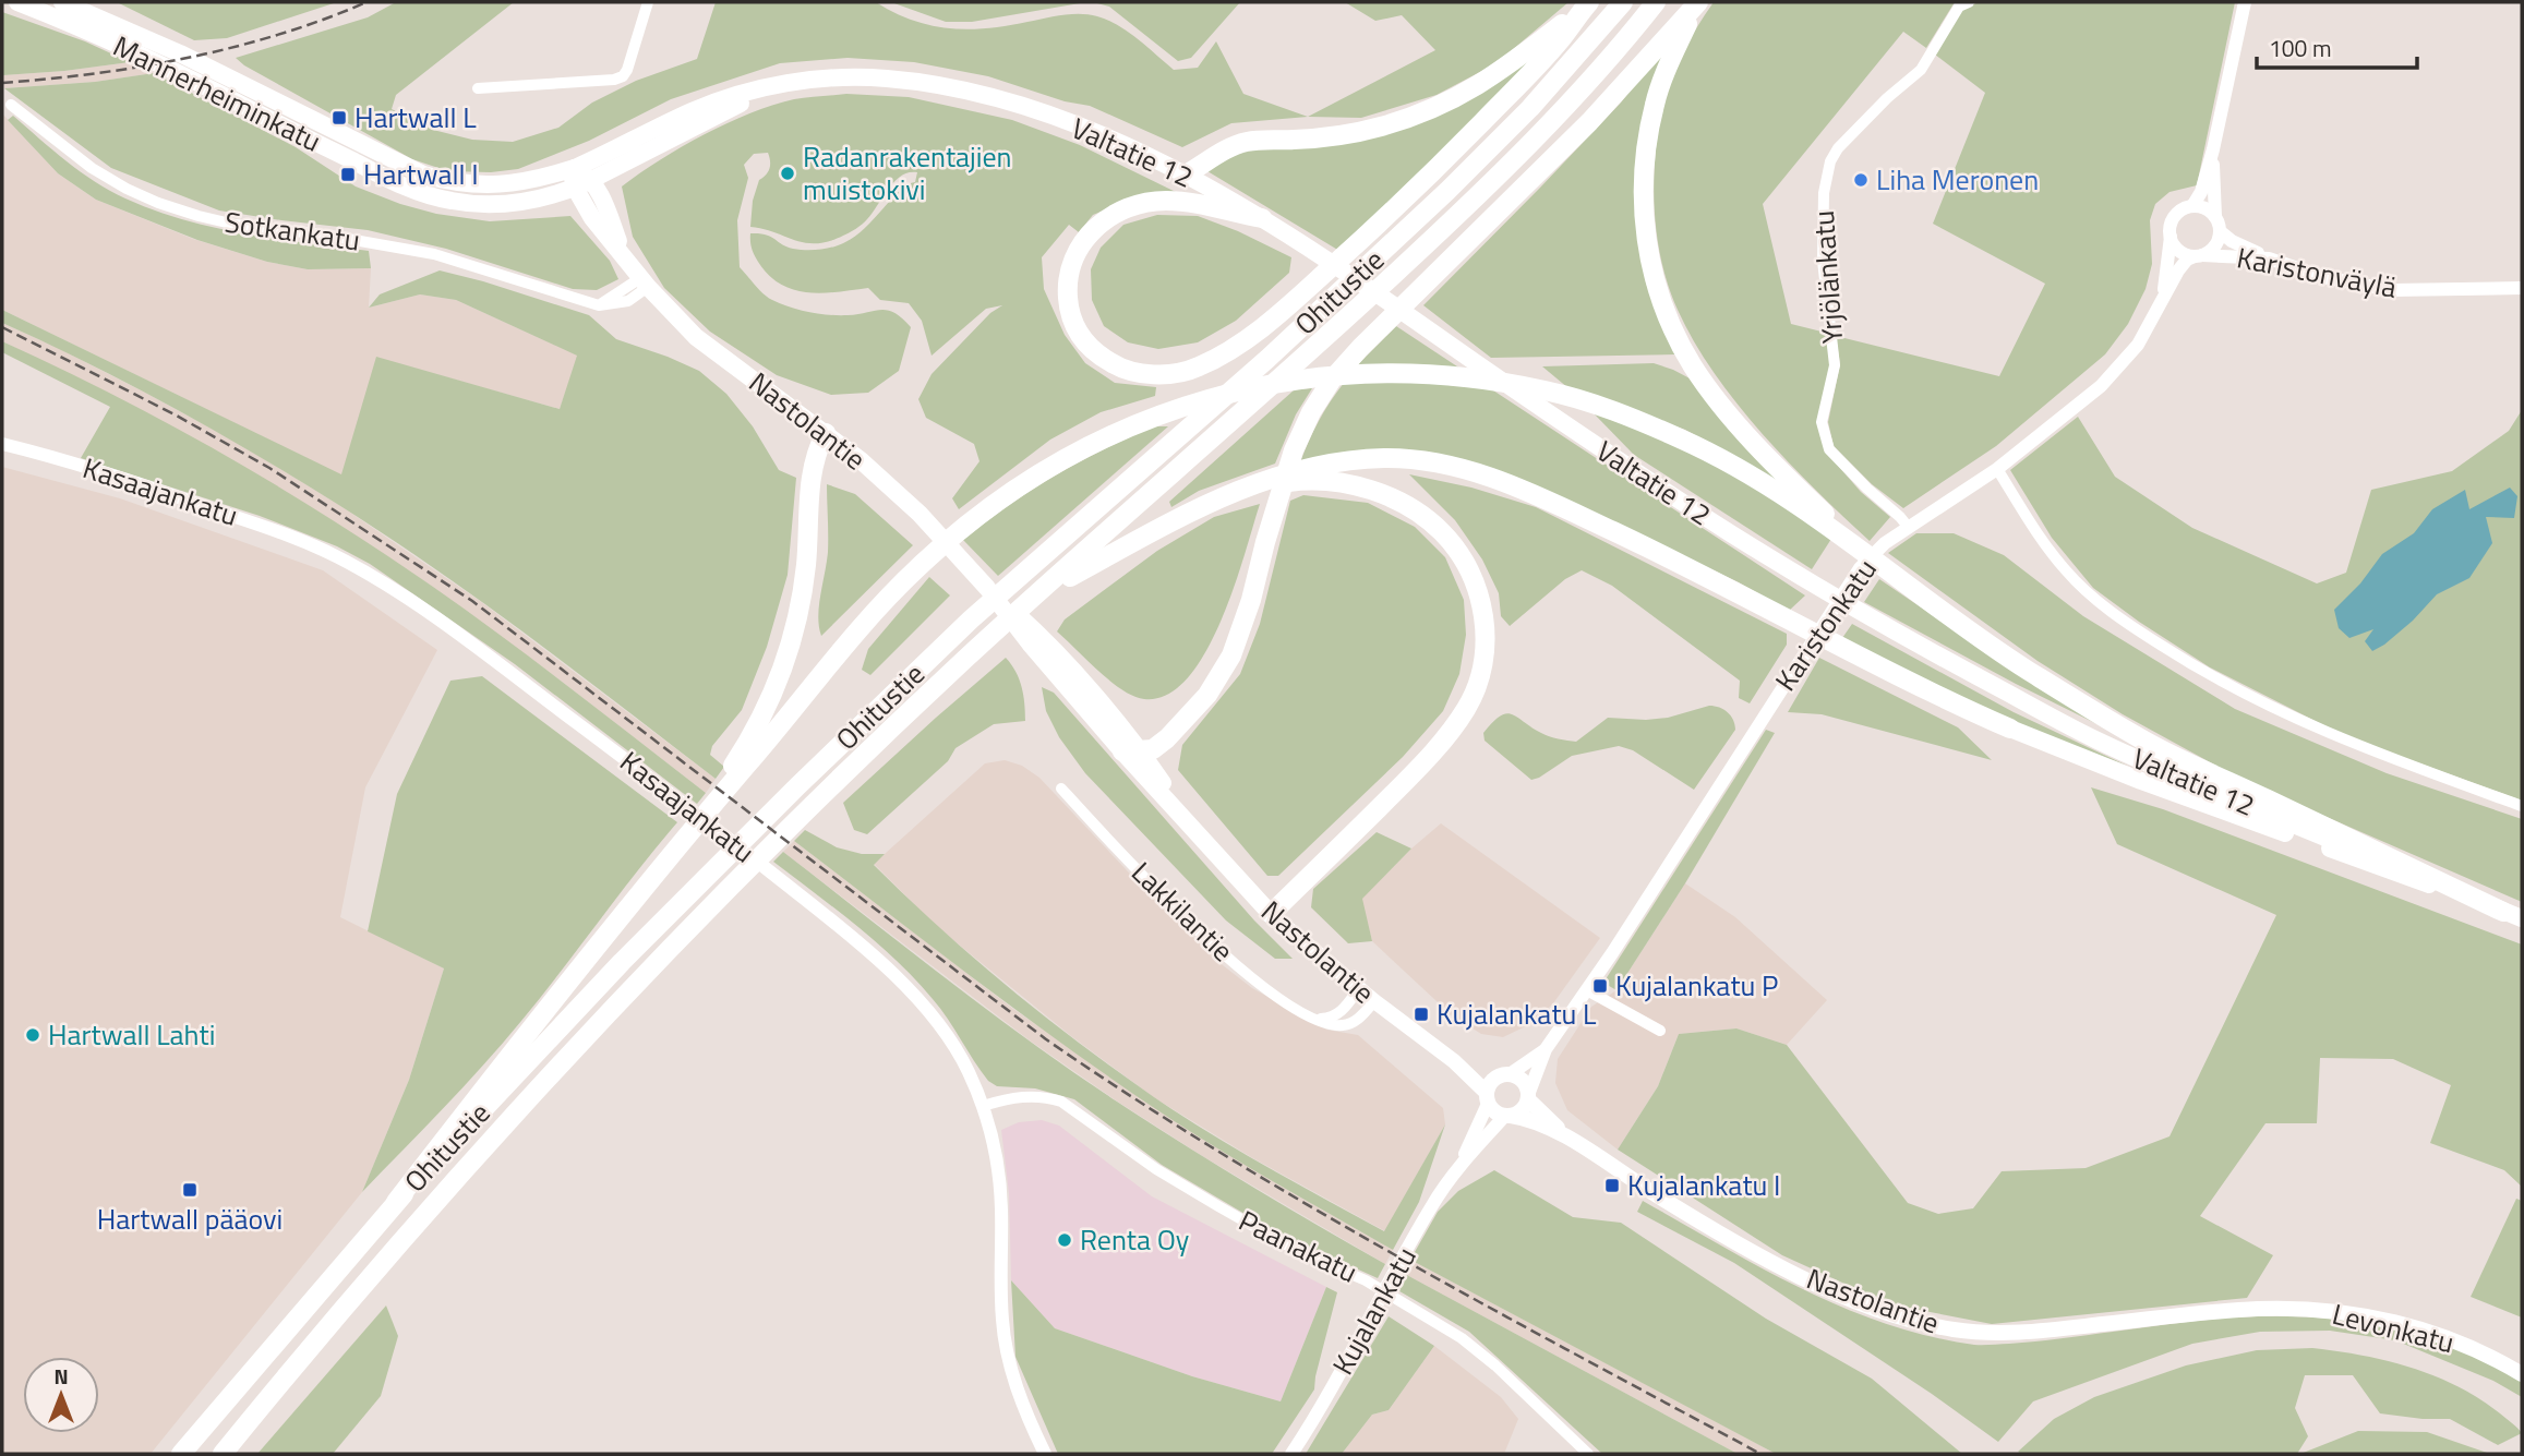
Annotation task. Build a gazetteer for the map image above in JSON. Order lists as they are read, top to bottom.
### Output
{
  "streets": {
    "highway": ["Ohitustie"],
    "main road": [
      "Mannerheiminkatu",
      "Valtatie 12",
      "Nastolantie",
      "Levonkatu"
    ],
    "street": [
      "Sotkankatu",
      "Karistonväylä",
      "Yrjölänkatu",
      "Kasaajankatu",
      "Karistonkatu",
      "Lakkilantie",
      "Paanakatu",
      "Kujalankatu"
    ]
  },
  "crossings": [
    ["Mannerheiminkatu", "Valtatie 12"],
    ["Mannerheiminkatu", "Nastolantie"],
    ["Valtatie 12", "Nastolantie"],
    ["Sotkankatu", "Nastolantie"],
    ["Karistonväylä", "Karistonkatu"],
    ["Yrjölänkatu", "Karistonkatu"],
    ["Nastolantie", "Karistonkatu"],
    ["Nastolantie", "Lakkilantie"],
    ["Nastolantie", "Kujalankatu"],
    ["Nastolantie", "Levonkatu"],
    ["Kasaajankatu", "Paanakatu"],
    ["Karistonkatu", "Kujalankatu"]
  ],
  "places": {
    "transit": [
      "Hartwall L",
      "Hartwall I",
      "Kujalankatu P",
      "Kujalankatu L",
      "Kujalankatu I",
      "Hartwall pääovi"
    ],
    "other": [
      "Radanrakentajien muistokivi",
      "Liha Meronen",
      "Hartwall Lahti",
      "Renta Oy"
    ]
  },
  "scale_bar": "100 m",
  "north": "top"
}
